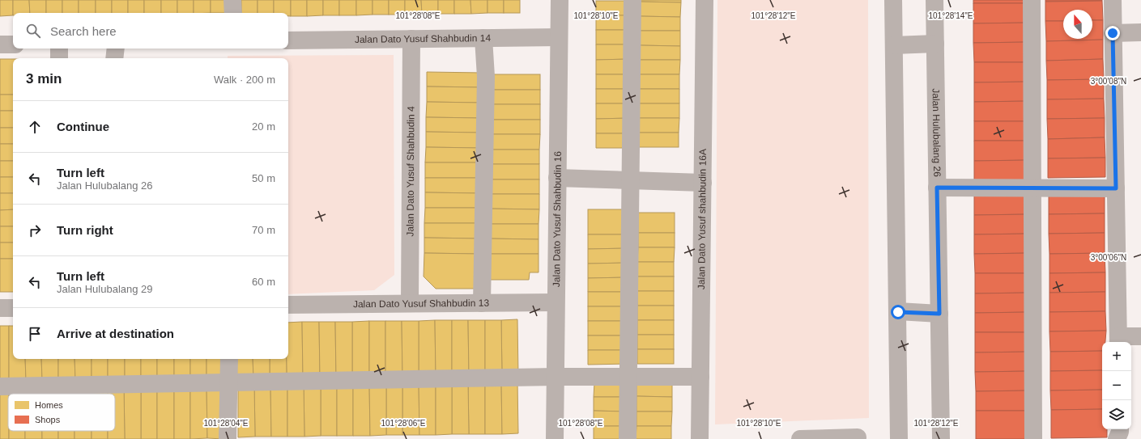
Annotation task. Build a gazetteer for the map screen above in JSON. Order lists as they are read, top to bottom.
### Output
{
  "streets": {
    "street": [
      "Jalan Dato Yusuf Shahbudin 14",
      "Jalan Hulubalang 26",
      "Jalan Dato Yusuf Shahbudin 4",
      "Jalan Dato Yusuf Shahbudin 16",
      "Jalan Dato Yusuf shahbudin 16A",
      "Jalan Dato Yusuf Shahbudin 13"
    ]
  },
  "crossings": [
    ["Jalan Dato Yusuf Shahbudin 14", "Jalan Dato Yusuf Shahbudin 4"],
    ["Jalan Dato Yusuf Shahbudin 14", "Jalan Dato Yusuf Shahbudin 16"],
    ["Jalan Dato Yusuf Shahbudin 4", "Jalan Dato Yusuf Shahbudin 13"],
    ["Jalan Dato Yusuf Shahbudin 16", "Jalan Dato Yusuf Shahbudin 13"]
  ],
  "legend": ["Homes", "Shops"],
  "north": "top",
  "page": {
    "search": "Search here",
    "heading": ["3 min", "Walk · 200 m"],
    "list": [
      ["Continue", "20 m"],
      ["Turn left", "Jalan Hulubalang 26", "50 m"],
      ["Turn right", "70 m"],
      ["Turn left", "Jalan Hulubalang 29", "60 m"],
      "Arrive at destination"
    ],
    "map_buttons": ["+", "−"]
  },
  "coordinates": [
    "101°28'12\"E",
    "101°28'14\"E",
    "101°28'08\"E",
    "101°28'10\"E",
    "3°00'08\"N",
    "3°00'06\"N",
    "101°28'04\"E",
    "101°28'06\"E"
  ]
}
